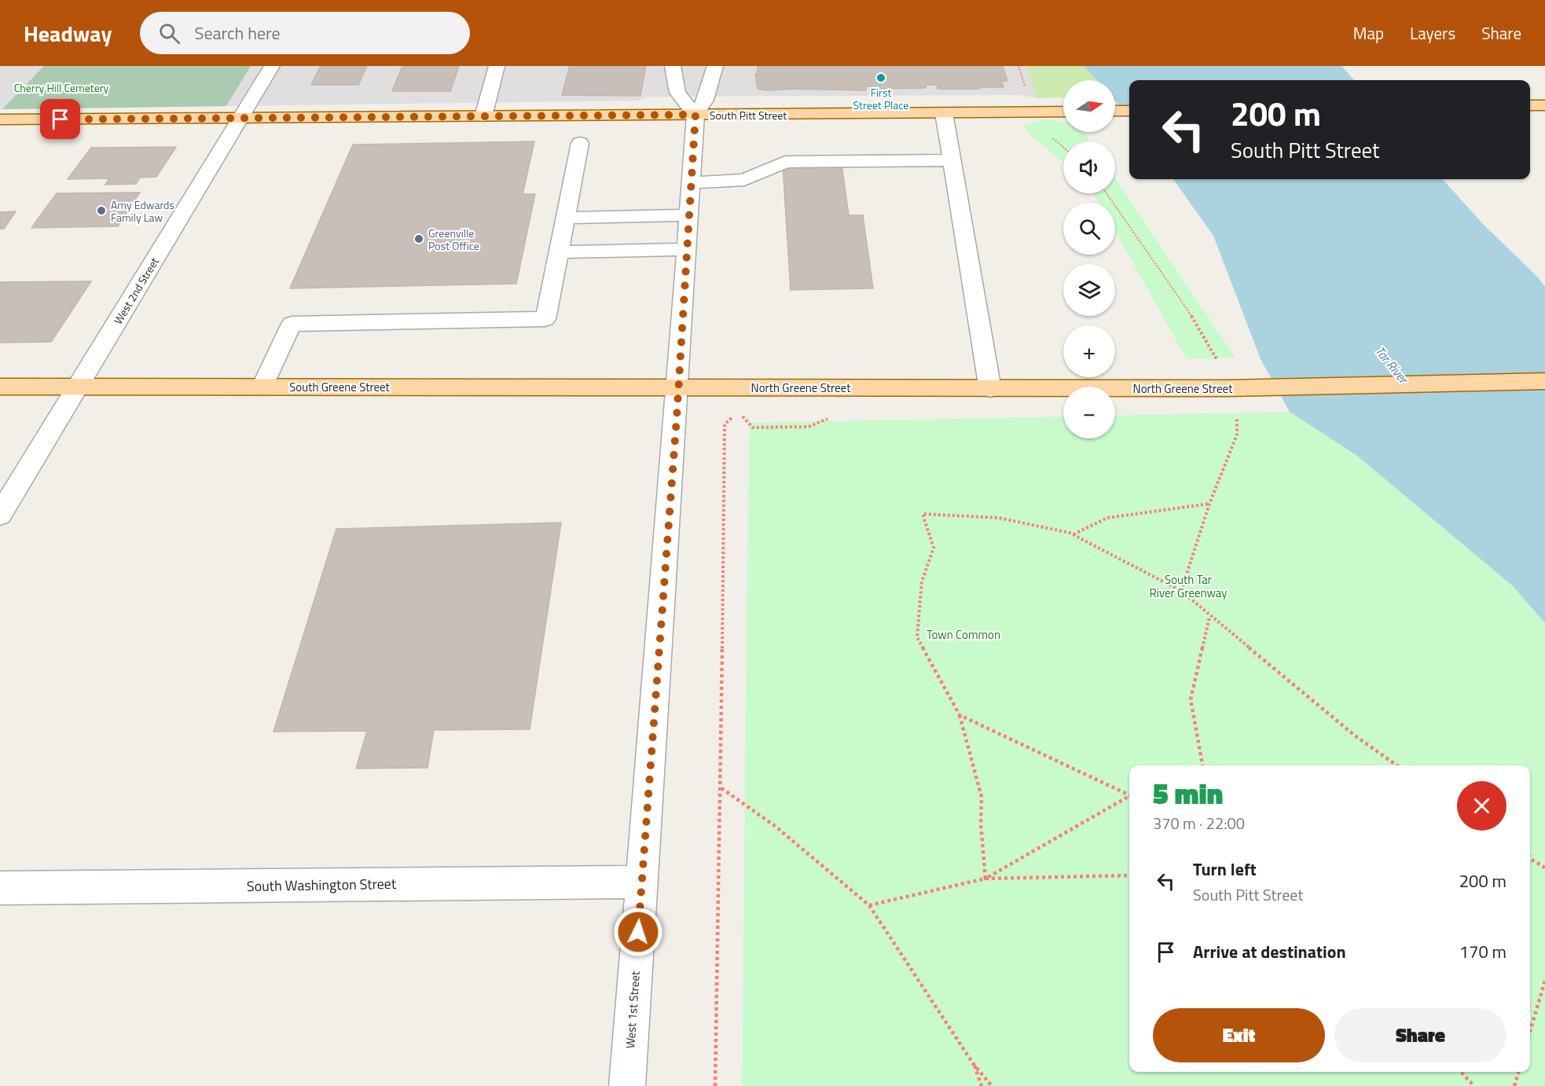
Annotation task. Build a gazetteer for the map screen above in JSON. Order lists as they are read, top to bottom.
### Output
{
  "streets": {
    "main road": ["South Pitt Street", "South Greene Street", "North Greene Street"],
    "street": ["West 2nd Street", "South Washington Street", "West 1st Street"]
  },
  "crossings": [
    ["South Pitt Street", "West 2nd Street"],
    ["South Pitt Street", "West 1st Street"],
    ["West 2nd Street", "South Greene Street"],
    ["South Greene Street", "North Greene Street"],
    ["South Greene Street", "West 1st Street"],
    ["North Greene Street", "West 1st Street"],
    ["South Washington Street", "West 1st Street"]
  ],
  "water": ["Tar River"],
  "parks": ["Cherry Hill Cemetery", "South Tar River Greenway", "Town Common"],
  "places": ["First Street Place", "Amy Edwards Family Law", "Greenville Post Office"],
  "north": "right",
  "page": {
    "header": "Headway",
    "search": "Search here",
    "nav": ["Map", "Layers", "Share"],
    "map_buttons": ["+", "−"],
    "turn": ["200 m", "South Pitt Street"],
    "heading": ["5 min", "370 m · 22:00"],
    "list": [
      {
        "name": "Turn left",
        "note": "South Pitt Street",
        "value": "200 m"
      },
      {
        "name": "Arrive at destination",
        "value": "170 m"
      }
    ],
    "buttons": ["Exit", "Share"]
  }
}
